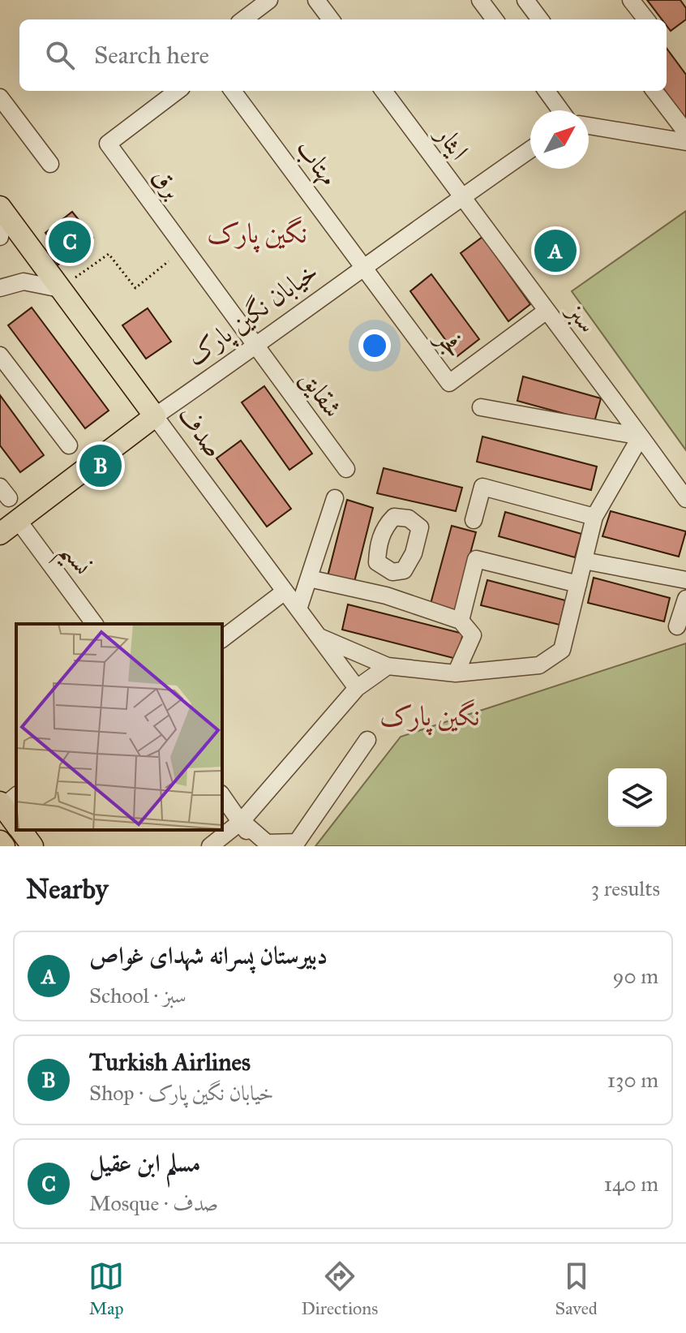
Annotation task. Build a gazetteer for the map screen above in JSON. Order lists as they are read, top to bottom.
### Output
{
  "streets": {
    "main road": ["خیابان نگین پارک", "صدف"],
    "street": [
      "ایثار",
      "مهتاب",
      "برق",
      "سبز",
      "فجر",
      "شقایق",
      "نسیم"
    ]
  },
  "crossings": [
    ["ایثار", "خیابان نگین پارک"],
    ["ایثار", "سبز"],
    ["مهتاب", "خیابان نگین پارک"],
    ["مهتاب", "فجر"],
    ["برق", "خیابان نگین پارک"],
    ["برق", "شقایق"],
    ["خیابان نگین پارک", "سبز"],
    ["خیابان نگین پارک", "فجر"],
    ["خیابان نگین پارک", "شقایق"],
    ["خیابان نگین پارک", "صدف"],
    ["خیابان نگین پارک", "نسیم"],
    ["سبز", "فجر"]
  ],
  "districts": ["نگین پارک", "نگین پارک"],
  "north": "top right",
  "page": {
    "search": "Search here",
    "pins": ["C", "A", "B"],
    "heading": ["Nearby", "3 results"],
    "list": [
      {
        "mark": "A",
        "name": "دبیرستان پسرانه شهدای غواص",
        "note": "School · سبز",
        "value": "90 m"
      },
      {
        "mark": "B",
        "name": "Turkish Airlines",
        "note": "Shop · خیابان نگین پارک",
        "value": "130 m"
      },
      {
        "mark": "C",
        "name": "مسلم ابن عقیل",
        "note": "Mosque · صدف",
        "value": "140 m"
      }
    ],
    "nav": ["Map", "Directions", "Saved"]
  }
}
